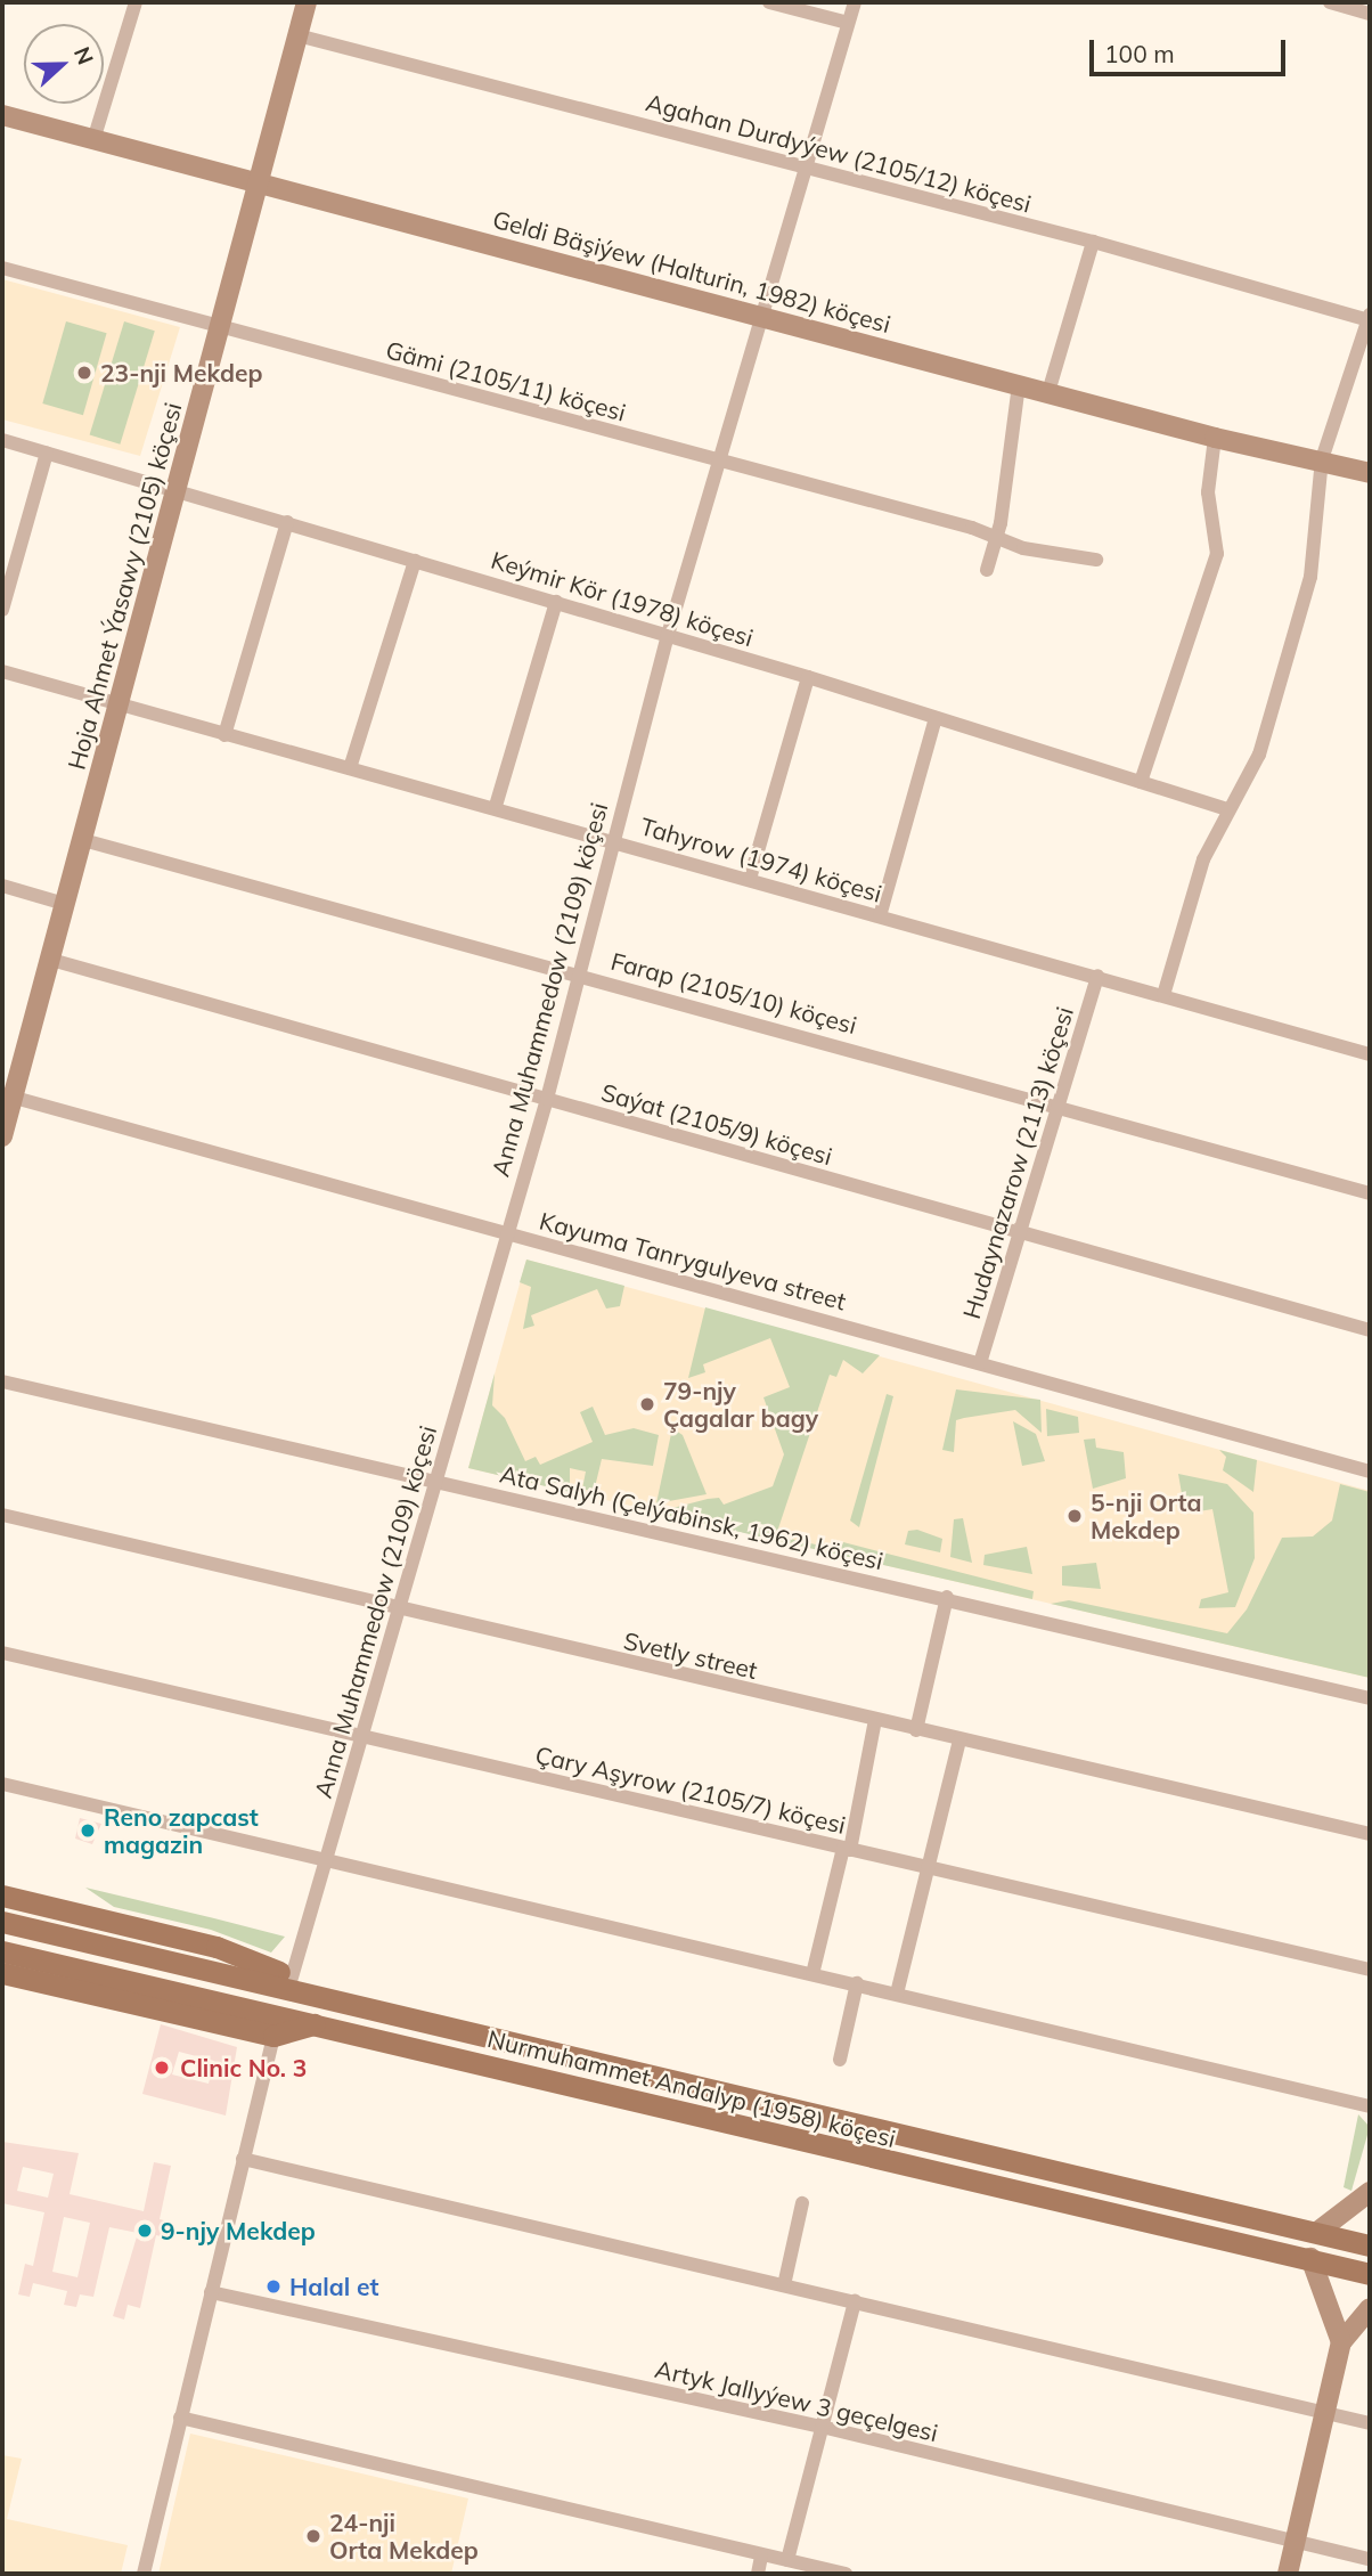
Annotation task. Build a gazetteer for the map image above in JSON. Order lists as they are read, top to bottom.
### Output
{
  "streets": {
    "main road": ["Nurmuhammet Andalyp (1958) köçesi"],
    "street": [
      "Agahan Durdyýew (2105/12) köçesi",
      "Geldi Bäşiýew (Halturin, 1982) köçesi",
      "Gämi (2105/11) köçesi",
      "Hoja Ahmet Ýasawy (2105) köçesi",
      "Keýmir Kör (1978) köçesi",
      "Tahyrow (1974) köçesi",
      "Anna Muhammedow (2109) köçesi",
      "Farap (2105/10) köçesi",
      "Saýat (2105/9) köçesi",
      "Hudaynazarow (2113) köçesi",
      "Kayuma Tanrygulyeva street",
      "Ata Salyh (Çelýabinsk, 1962) köçesi",
      "Svetly street",
      "Çary Aşyrow (2105/7) köçesi",
      "Artyk Jallyýew 3 geçelgesi"
    ]
  },
  "crossings": [
    ["Agahan Durdyýew (2105/12) köçesi", "Hoja Ahmet Ýasawy (2105) köçesi"],
    ["Agahan Durdyýew (2105/12) köçesi", "Anna Muhammedow (2109) köçesi"],
    ["Geldi Bäşiýew (Halturin, 1982) köçesi", "Hoja Ahmet Ýasawy (2105) köçesi"],
    ["Geldi Bäşiýew (Halturin, 1982) köçesi", "Anna Muhammedow (2109) köçesi"],
    ["Gämi (2105/11) köçesi", "Hoja Ahmet Ýasawy (2105) köçesi"],
    ["Gämi (2105/11) köçesi", "Anna Muhammedow (2109) köçesi"],
    ["Hoja Ahmet Ýasawy (2105) köçesi", "Keýmir Kör (1978) köçesi"],
    ["Hoja Ahmet Ýasawy (2105) köçesi", "Tahyrow (1974) köçesi"],
    ["Hoja Ahmet Ýasawy (2105) köçesi", "Farap (2105/10) köçesi"],
    ["Hoja Ahmet Ýasawy (2105) köçesi", "Saýat (2105/9) köçesi"],
    ["Hoja Ahmet Ýasawy (2105) köçesi", "Kayuma Tanrygulyeva street"],
    ["Keýmir Kör (1978) köçesi", "Anna Muhammedow (2109) köçesi"],
    ["Tahyrow (1974) köçesi", "Anna Muhammedow (2109) köçesi"],
    ["Tahyrow (1974) köçesi", "Hudaynazarow (2113) köçesi"],
    ["Anna Muhammedow (2109) köçesi", "Farap (2105/10) köçesi"],
    ["Anna Muhammedow (2109) köçesi", "Saýat (2105/9) köçesi"],
    ["Anna Muhammedow (2109) köçesi", "Kayuma Tanrygulyeva street"],
    ["Anna Muhammedow (2109) köçesi", "Ata Salyh (Çelýabinsk, 1962) köçesi"],
    ["Anna Muhammedow (2109) köçesi", "Svetly street"],
    ["Anna Muhammedow (2109) köçesi", "Çary Aşyrow (2105/7) köçesi"],
    ["Anna Muhammedow (2109) köçesi", "Nurmuhammet Andalyp (1958) köçesi"],
    ["Farap (2105/10) köçesi", "Hudaynazarow (2113) köçesi"],
    ["Saýat (2105/9) köçesi", "Hudaynazarow (2113) köçesi"],
    ["Hudaynazarow (2113) köçesi", "Kayuma Tanrygulyeva street"]
  ],
  "places": [
    "23-nji Mekdep",
    "79-njy Çagalar bagy",
    "5-nji Orta Mekdep",
    "Reno zapcast magazin",
    "Clinic No. 3",
    "9-njy Mekdep",
    "Halal et",
    "24-nji Orta Mekdep"
  ],
  "scale_bar": "100 m",
  "north": "right"
}
